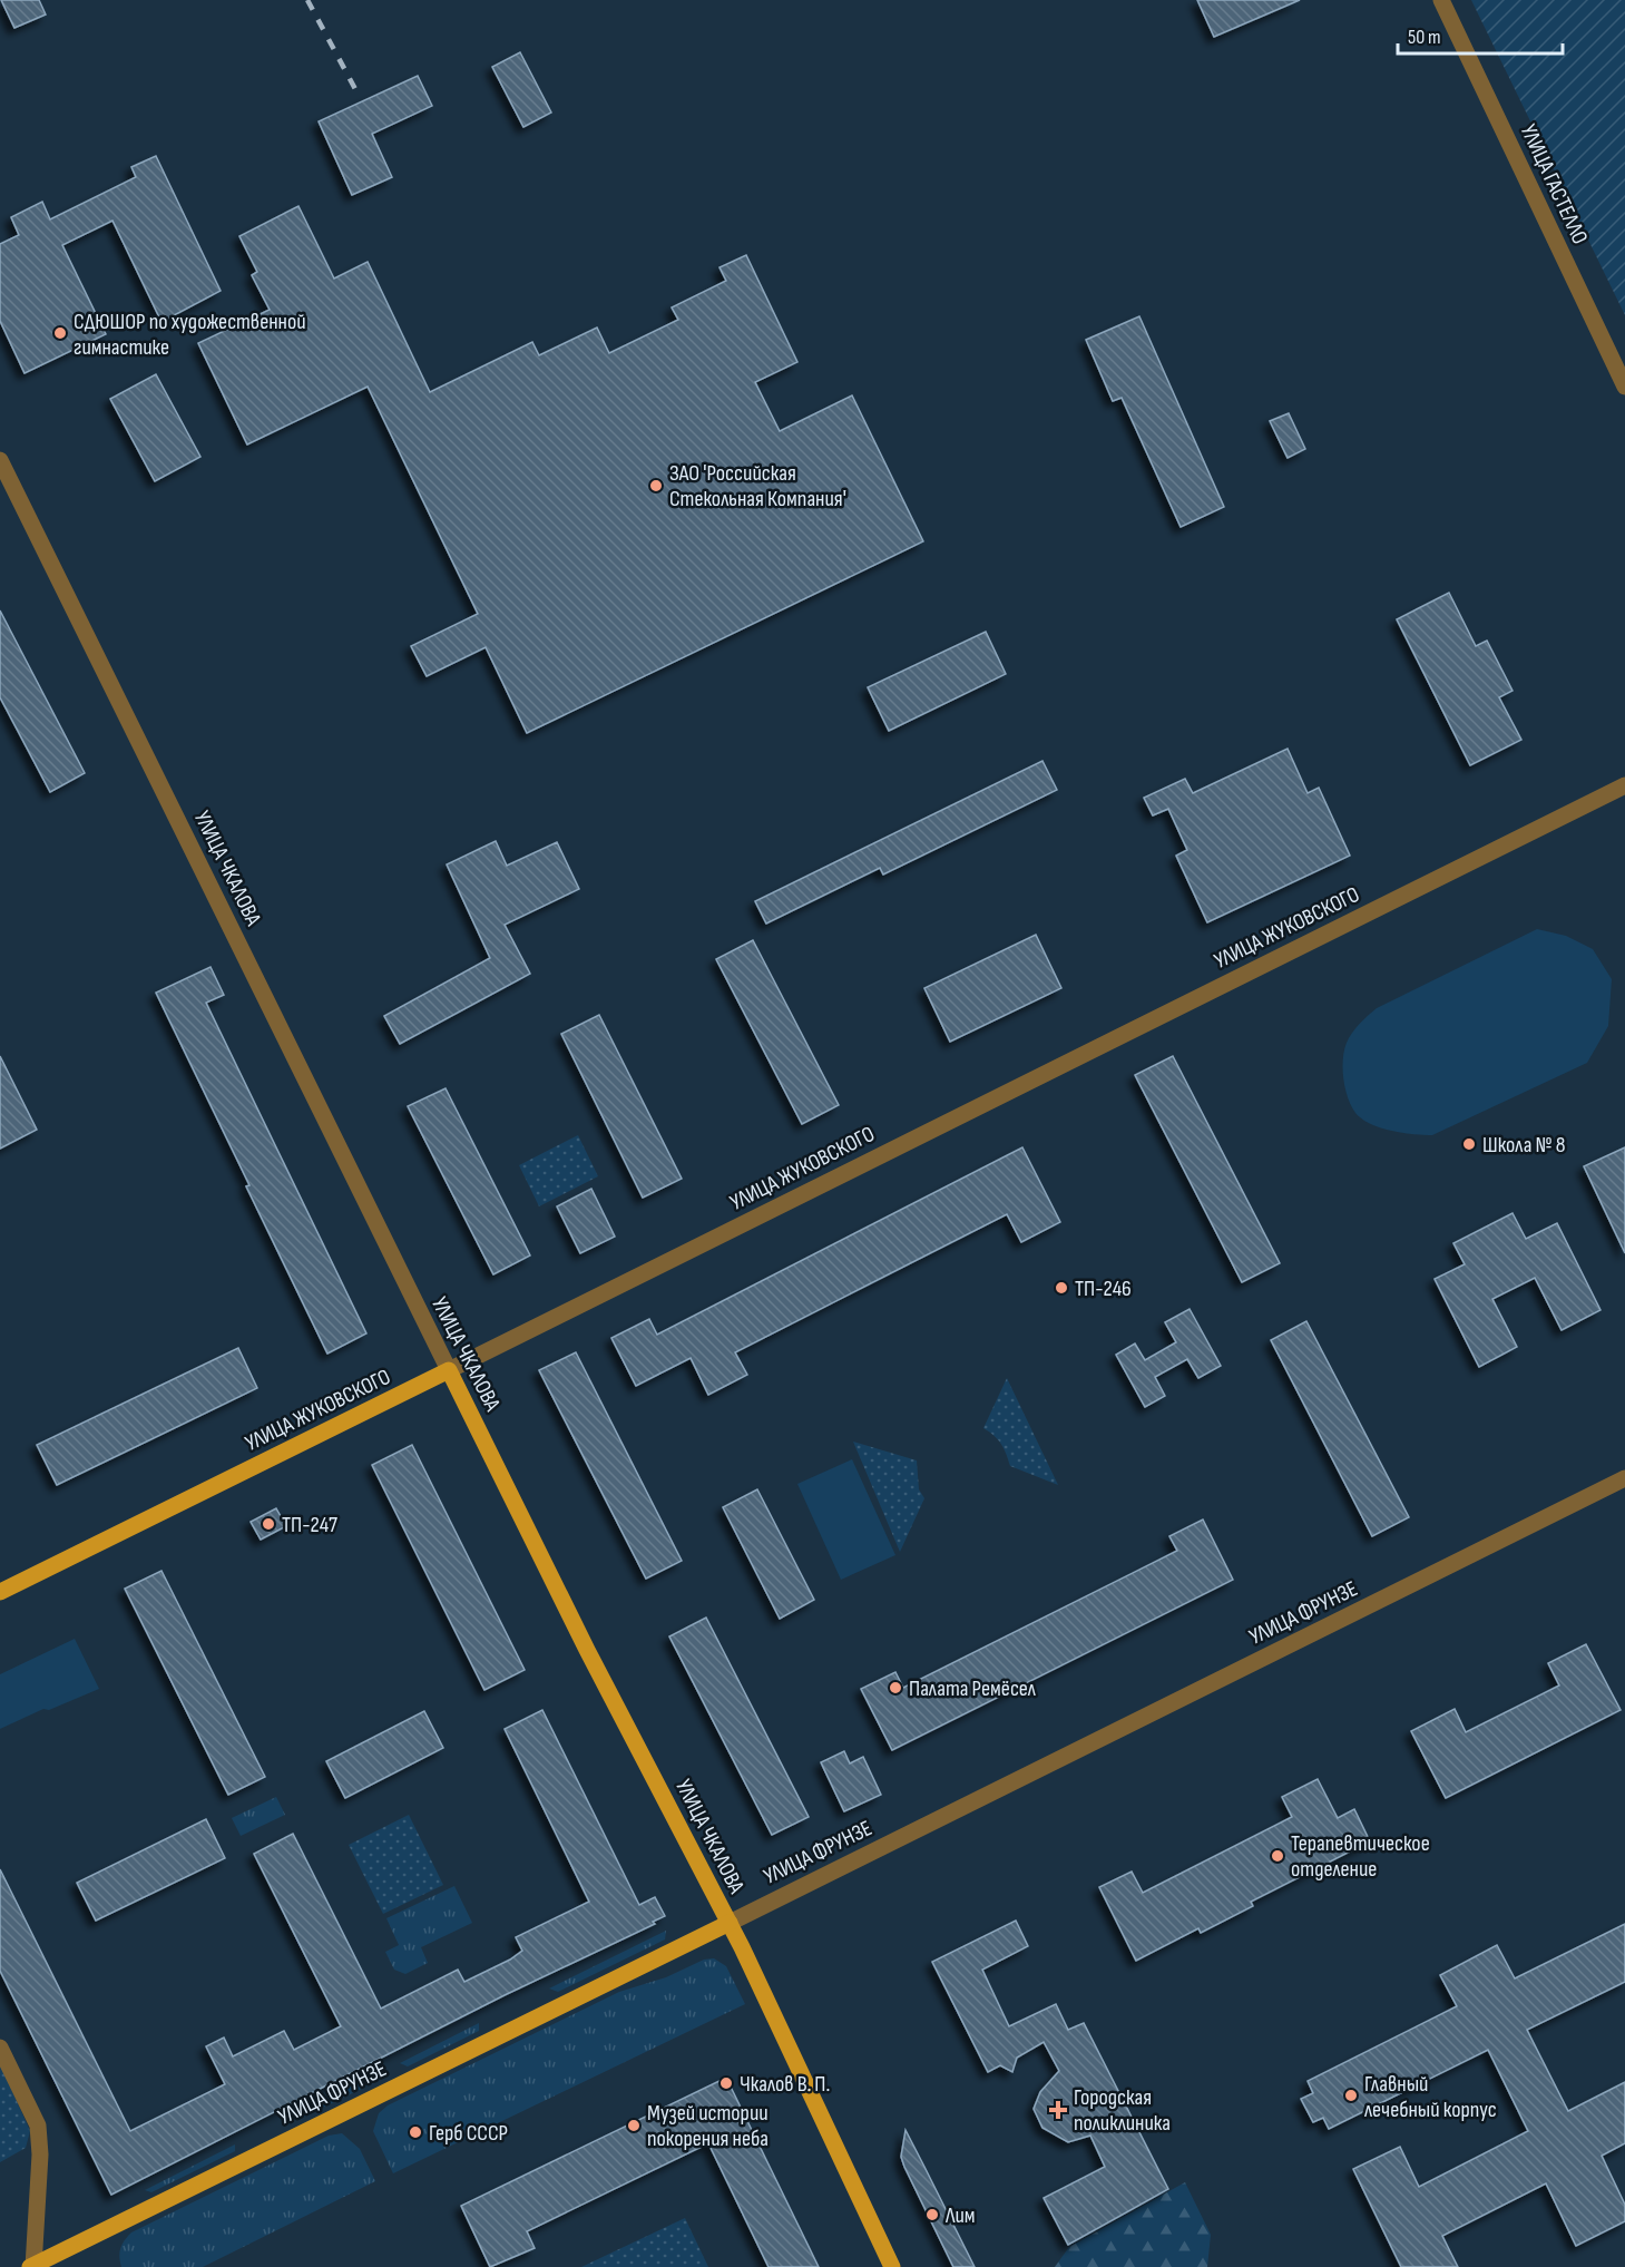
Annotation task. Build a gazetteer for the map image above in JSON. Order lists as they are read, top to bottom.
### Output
{
  "streets": {
    "main road": ["УЛИЦА ЧКАЛОВА", "УЛИЦА ЖУКОВСКОГО", "УЛИЦА ФРУНЗЕ"],
    "street": ["УЛИЦА ГАСТЕЛЛО"]
  },
  "crossings": [
    ["УЛИЦА ЧКАЛОВА", "УЛИЦА ЖУКОВСКОГО"],
    ["УЛИЦА ЧКАЛОВА", "УЛИЦА ФРУНЗЕ"]
  ],
  "places": {
    "other": [
      "СДЮШОР по художественной гимнастике",
      "ЗАО 'Российская Стекольная Компания'",
      "Школа № 8",
      "ТП-246",
      "ТП-247",
      "Палата Ремёсел",
      "Терапевтическое отделение",
      "Чкалов В. П.",
      "Главный лечебный корпус",
      "Музей истории покорения неба",
      "Герб СССР",
      "Лим"
    ],
    "health": ["Городская поликлиника"]
  },
  "scale_bar": "50 m"
}
